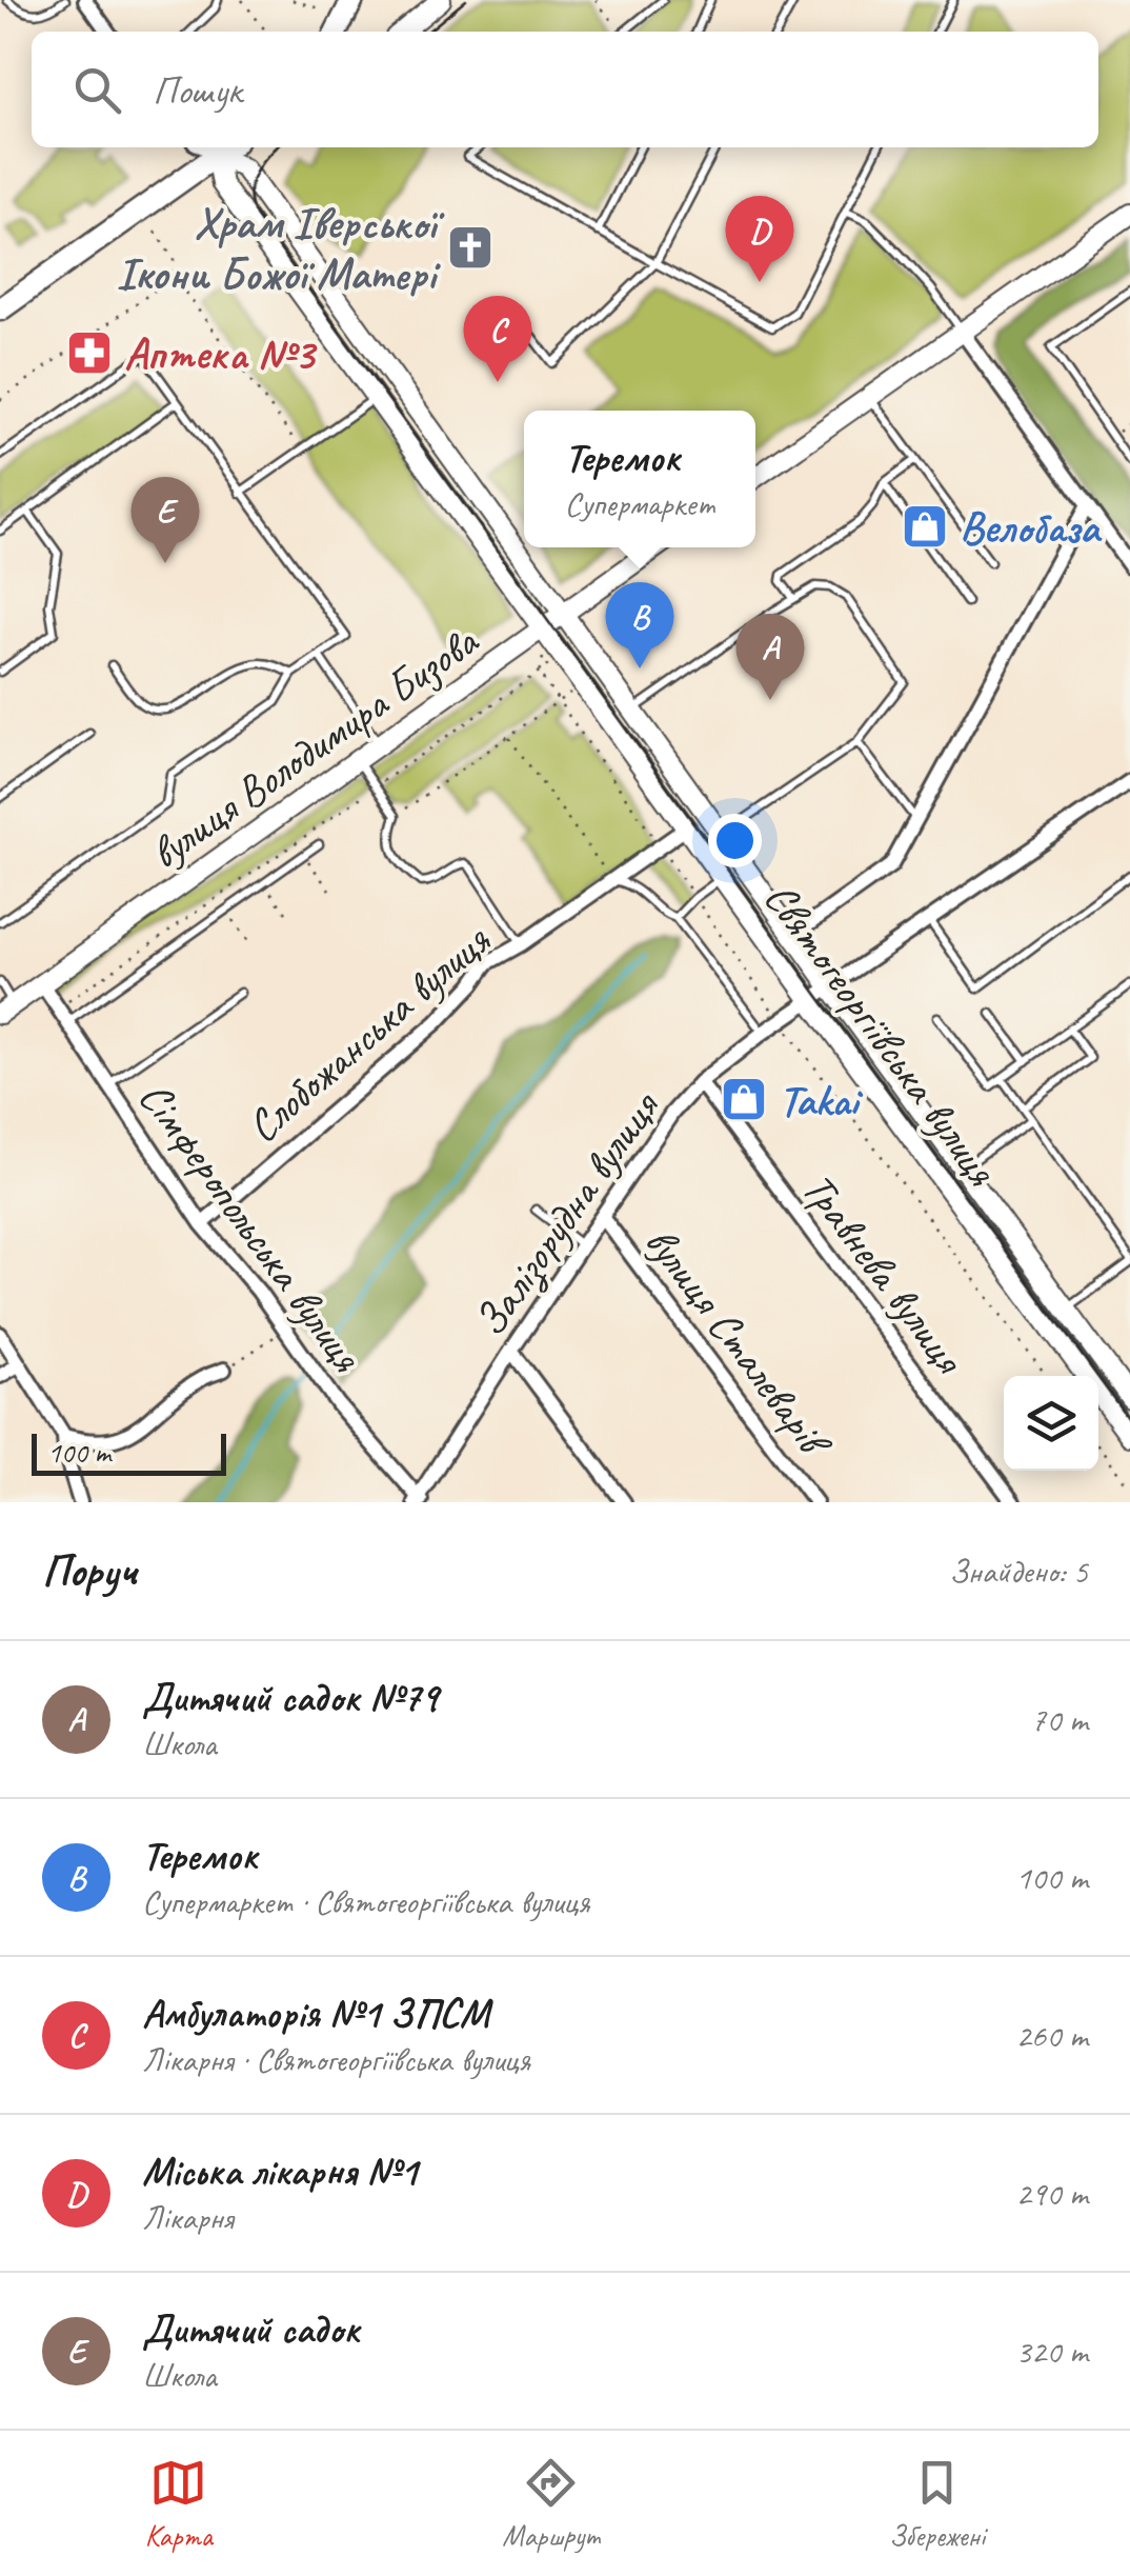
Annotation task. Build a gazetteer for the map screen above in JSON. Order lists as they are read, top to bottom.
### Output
{
  "streets": {
    "main road": ["вулиця Володимира Бизова", "Святогеоргіївська вулиця"],
    "street": [
      "Слобожанська вулиця",
      "Залізорудна вулиця",
      "Сімферопольська вулиця",
      "Травнева вулиця",
      "вулиця Сталеварів"
    ]
  },
  "crossings": [
    ["вулиця Володимира Бизова", "Святогеоргіївська вулиця"],
    ["вулиця Володимира Бизова", "Сімферопольська вулиця"],
    ["Слобожанська вулиця", "Святогеоргіївська вулиця"],
    ["Слобожанська вулиця", "Сімферопольська вулиця"],
    ["Святогеоргіївська вулиця", "Залізорудна вулиця"],
    ["Залізорудна вулиця", "Сімферопольська вулиця"],
    ["Залізорудна вулиця", "Травнева вулиця"],
    ["Залізорудна вулиця", "вулиця Сталеварів"]
  ],
  "places": {
    "church": ["Храм Іверської Ікони Божої Матері"],
    "pharmacy": ["Аптека №3"],
    "shop": ["Велобаза", "Takai"]
  },
  "scale_bar": "100 m",
  "page": {
    "search": "Пошук",
    "pins": [
      "D",
      "C",
      "E",
      "B",
      "A"
    ],
    "popup": ["Теремок", "Супермаркет"],
    "scale": "100 m",
    "heading": ["Поруч", "Знайдено: 5"],
    "list": [
      {
        "mark": "A",
        "name": "Дитячий садок №79",
        "note": "Школа",
        "value": "70 m"
      },
      {
        "mark": "B",
        "name": "Теремок",
        "note": "Супермаркет · Святогеоргіївська вулиця",
        "value": "100 m"
      },
      {
        "mark": "C",
        "name": "Амбулаторія №1 ЗПСМ",
        "note": "Лікарня · Святогеоргіївська вулиця",
        "value": "260 m"
      },
      {
        "mark": "D",
        "name": "Міська лікарня №1",
        "note": "Лікарня",
        "value": "290 m"
      },
      {
        "mark": "E",
        "name": "Дитячий садок",
        "note": "Школа",
        "value": "320 m"
      }
    ],
    "nav": ["Карта", "Маршрут", "Збережені"]
  }
}
